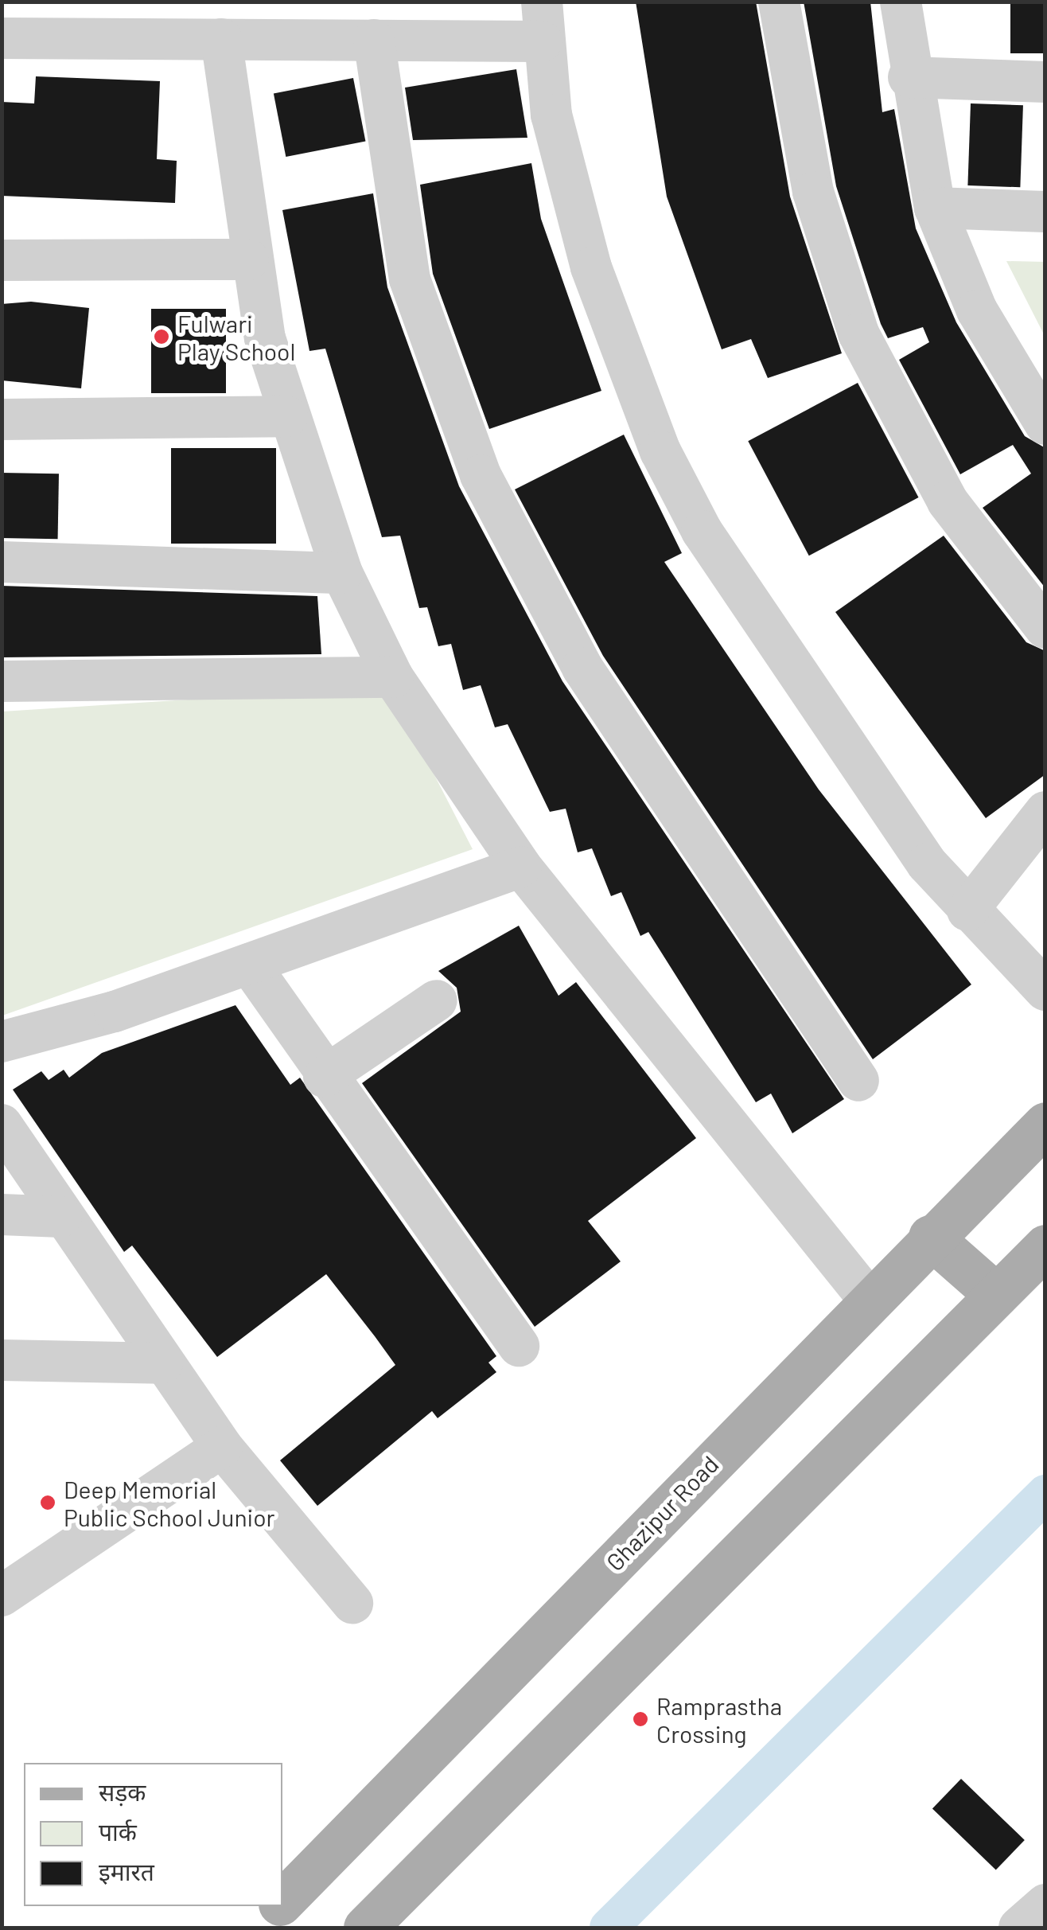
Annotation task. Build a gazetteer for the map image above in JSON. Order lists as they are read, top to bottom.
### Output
{
  "streets": {
    "main road": ["Ghazipur Road"]
  },
  "places": ["Fulwari Play School", "Deep Memorial Public School Junior", "Ramprastha Crossing"],
  "legend": ["सड़क", "पार्क", "इमारत"]
}
